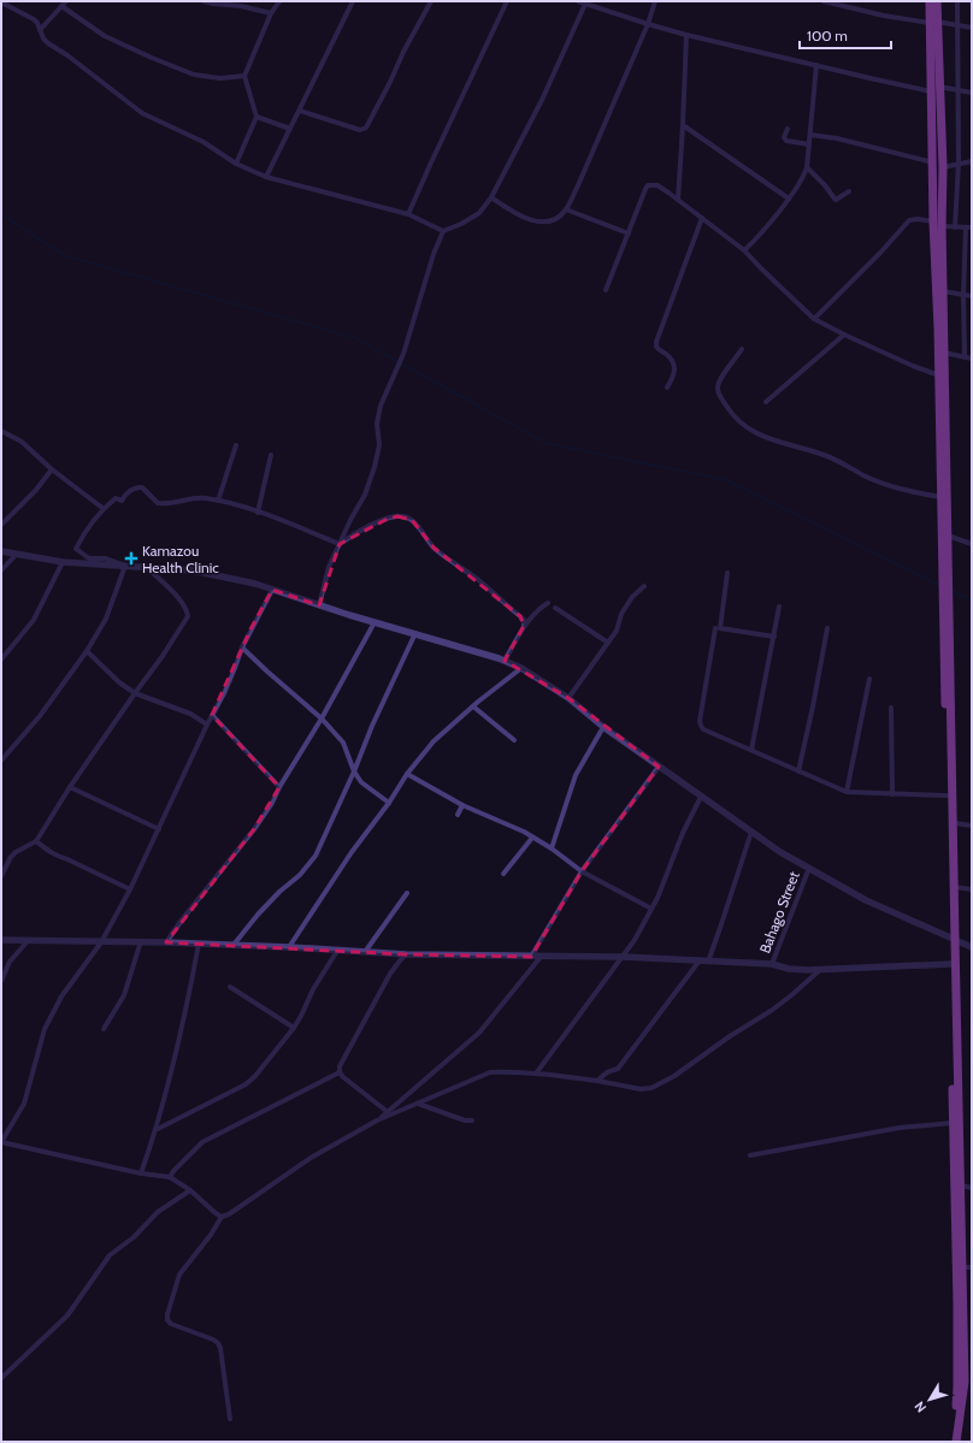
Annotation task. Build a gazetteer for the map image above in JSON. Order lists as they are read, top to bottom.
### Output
{
  "streets": {
    "street": ["Bahago Street"]
  },
  "places": {
    "health": ["Kamazou Health Clinic"]
  },
  "scale_bar": "100 m",
  "north": "bottom left"
}
